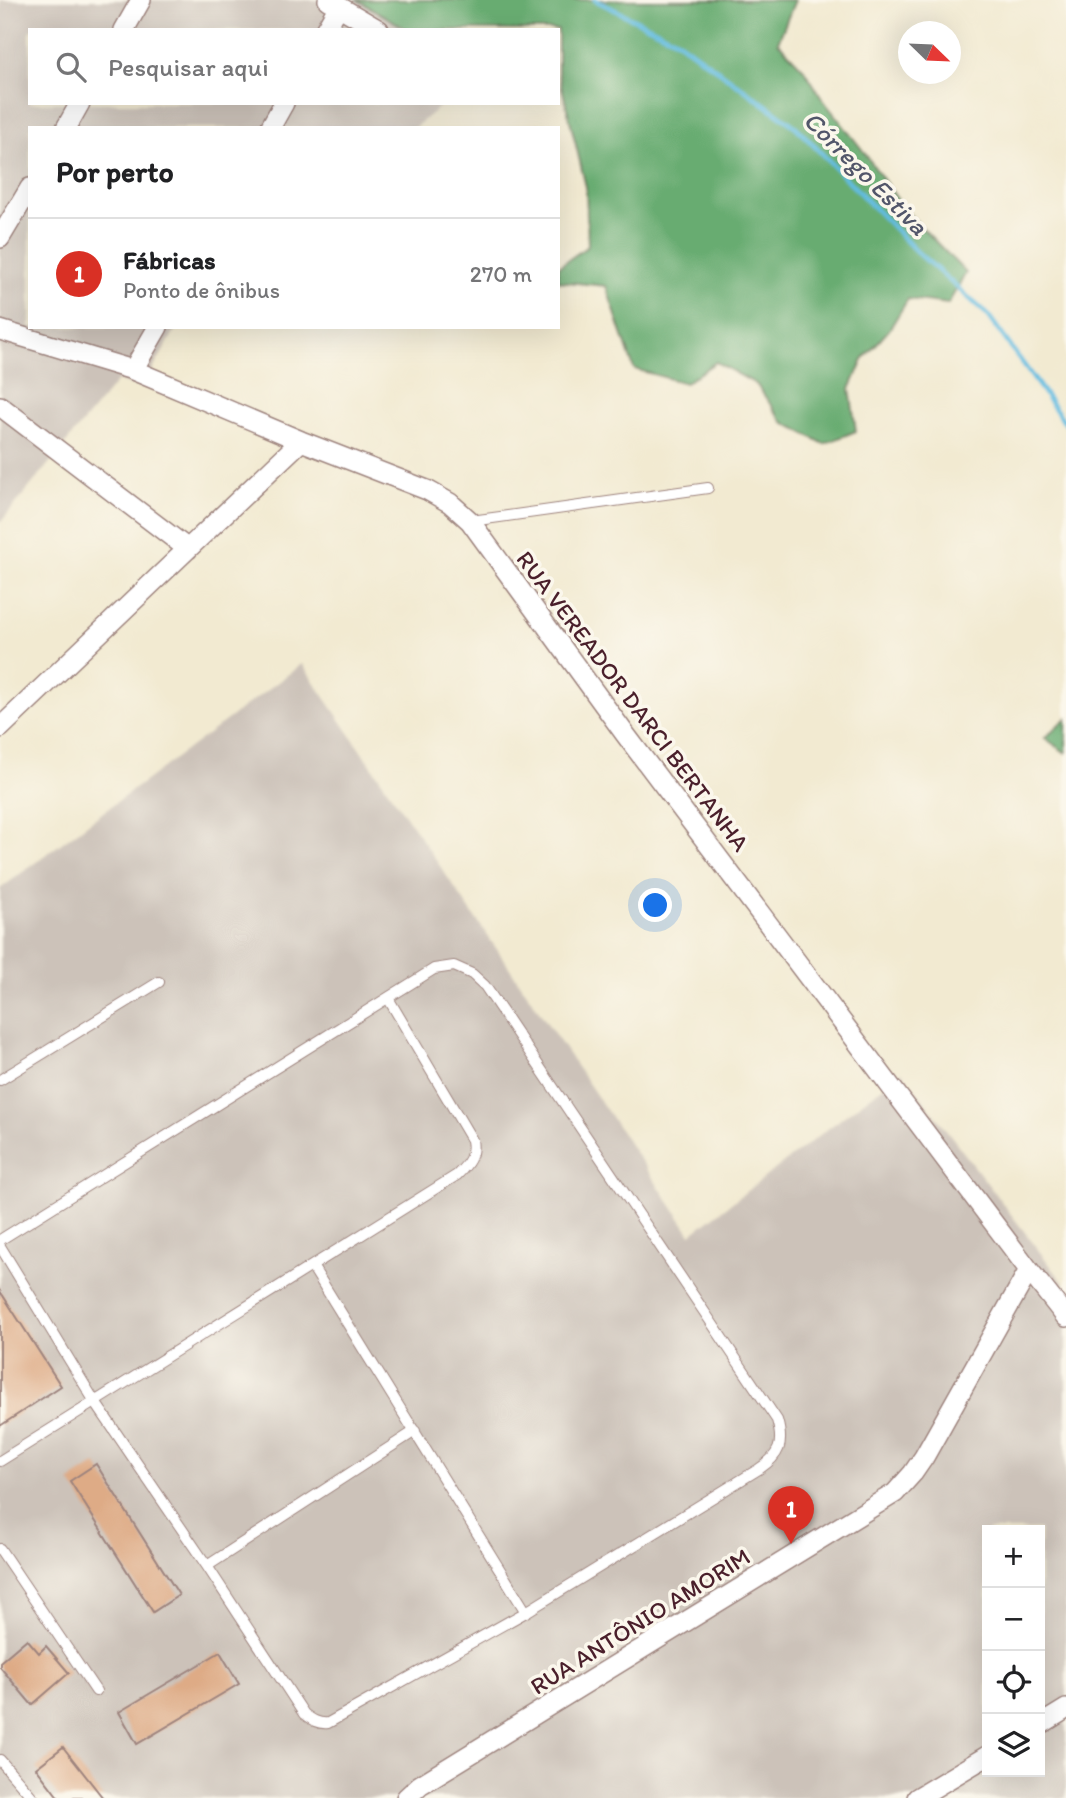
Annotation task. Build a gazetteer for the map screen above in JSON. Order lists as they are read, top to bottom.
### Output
{
  "streets": {
    "street": ["RUA VEREADOR DARCI BERTANHA", "RUA ANTÔNIO AMORIM"]
  },
  "crossings": [
    ["RUA VEREADOR DARCI BERTANHA", "RUA ANTÔNIO AMORIM"]
  ],
  "water": ["Córrego Estiva"],
  "north": "bottom right",
  "page": {
    "search": "Pesquisar aqui",
    "heading": "Por perto",
    "list": [
      {
        "mark": "1",
        "name": "Fábricas",
        "note": "Ponto de ônibus",
        "value": "270 m"
      }
    ],
    "pins": "1",
    "map_buttons": ["+", "−"]
  }
}
